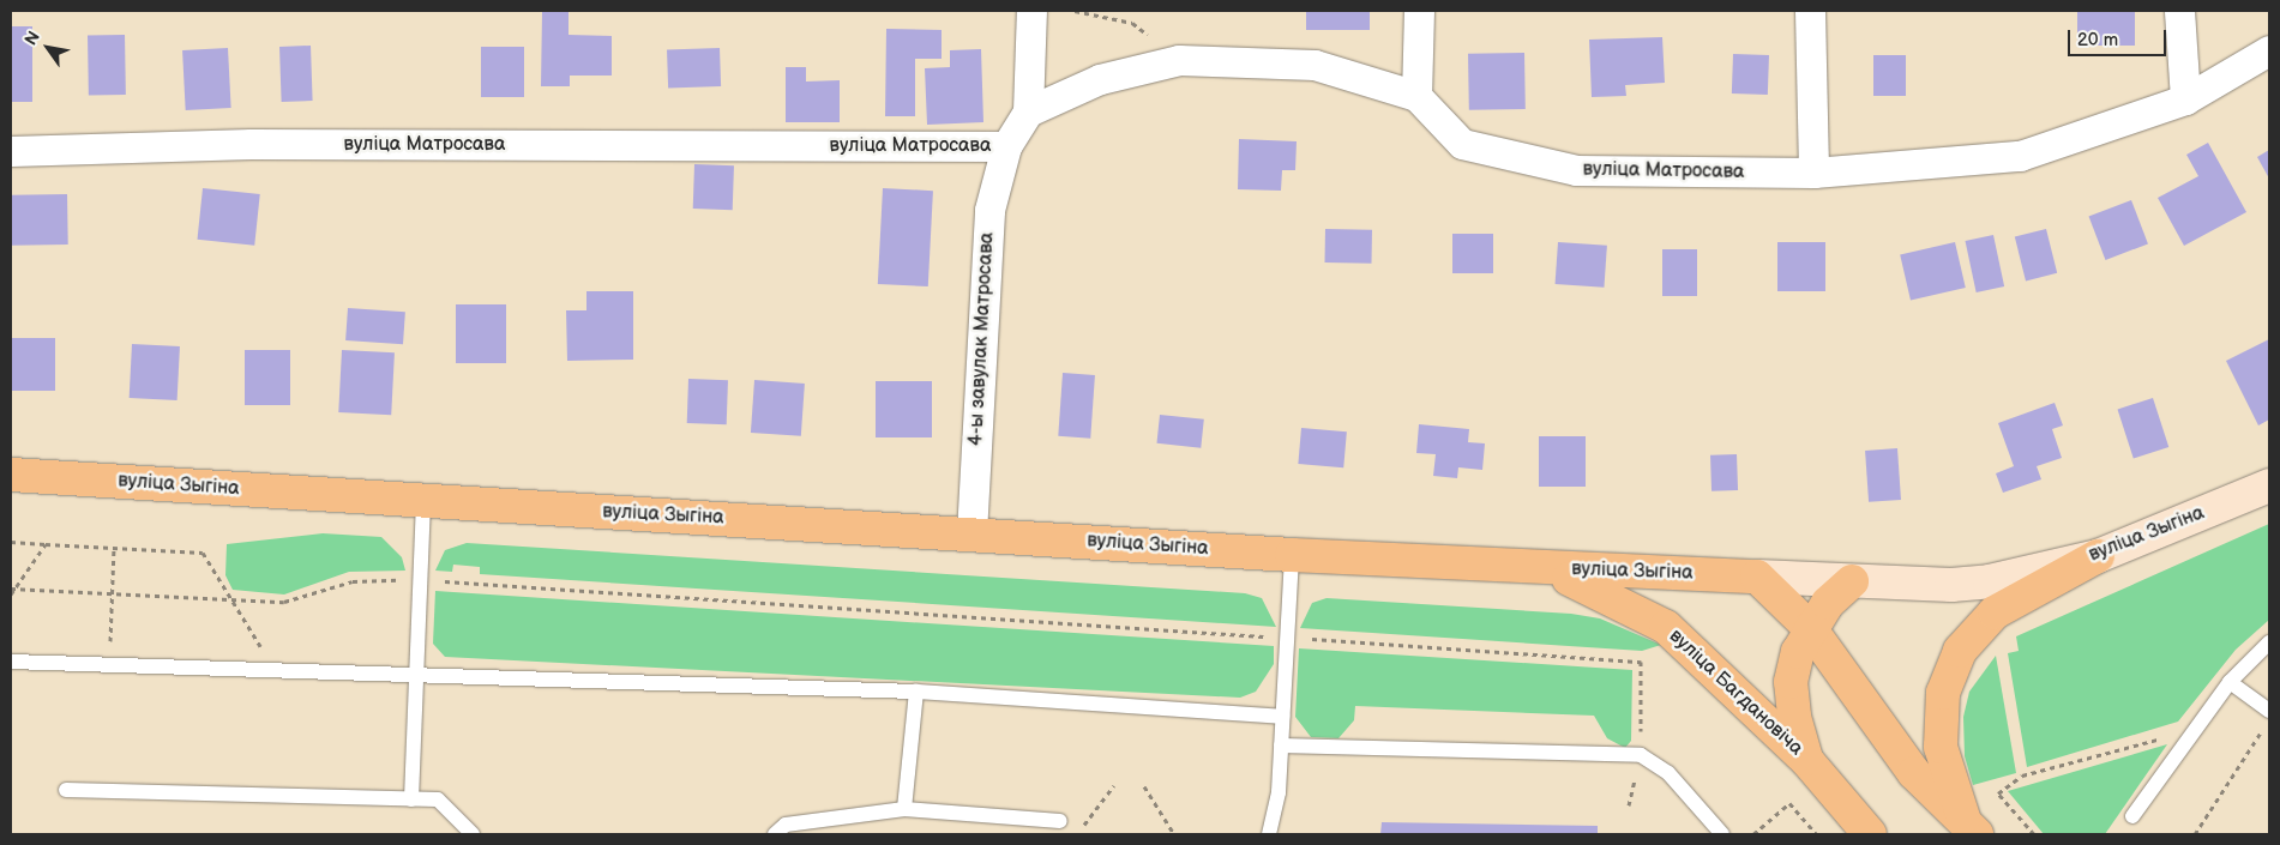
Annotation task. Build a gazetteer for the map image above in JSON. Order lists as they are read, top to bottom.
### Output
{
  "streets": {
    "main road": ["вуліца Зыгіна", "вуліца Багдановіча"],
    "street": ["вуліца Матросава", "4-ы завулак Матросава"]
  },
  "crossings": [
    ["вуліца Матросава", "4-ы завулак Матросава"],
    ["4-ы завулак Матросава", "вуліца Зыгіна"],
    ["вуліца Зыгіна", "вуліца Багдановіча"]
  ],
  "scale_bar": "20 m",
  "north": "top left"
}
